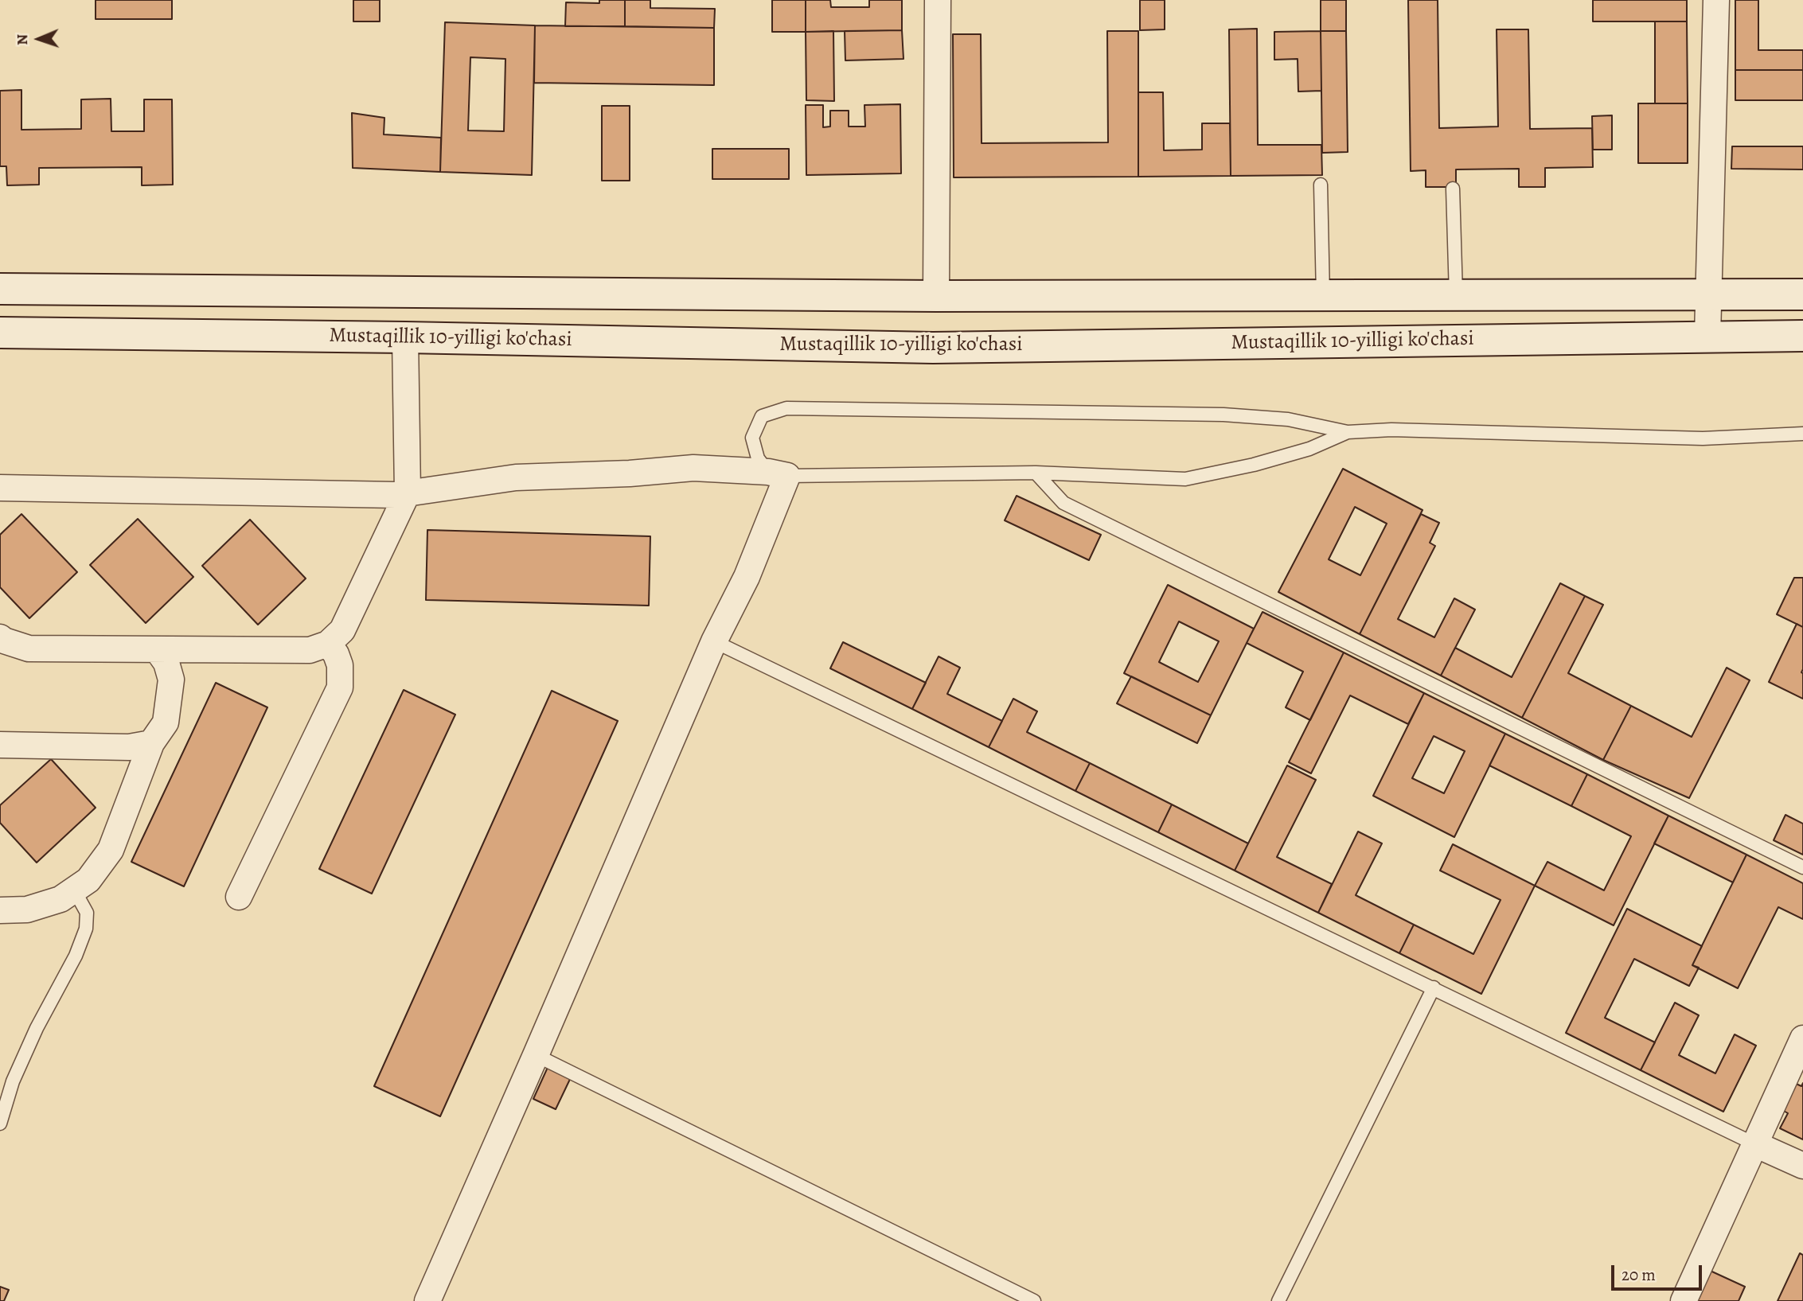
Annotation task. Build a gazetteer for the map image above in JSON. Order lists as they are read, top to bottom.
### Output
{
  "streets": {
    "main road": ["Mustaqillik 10-yilligi ko'chasi"]
  },
  "scale_bar": "20 m",
  "north": "left"
}
